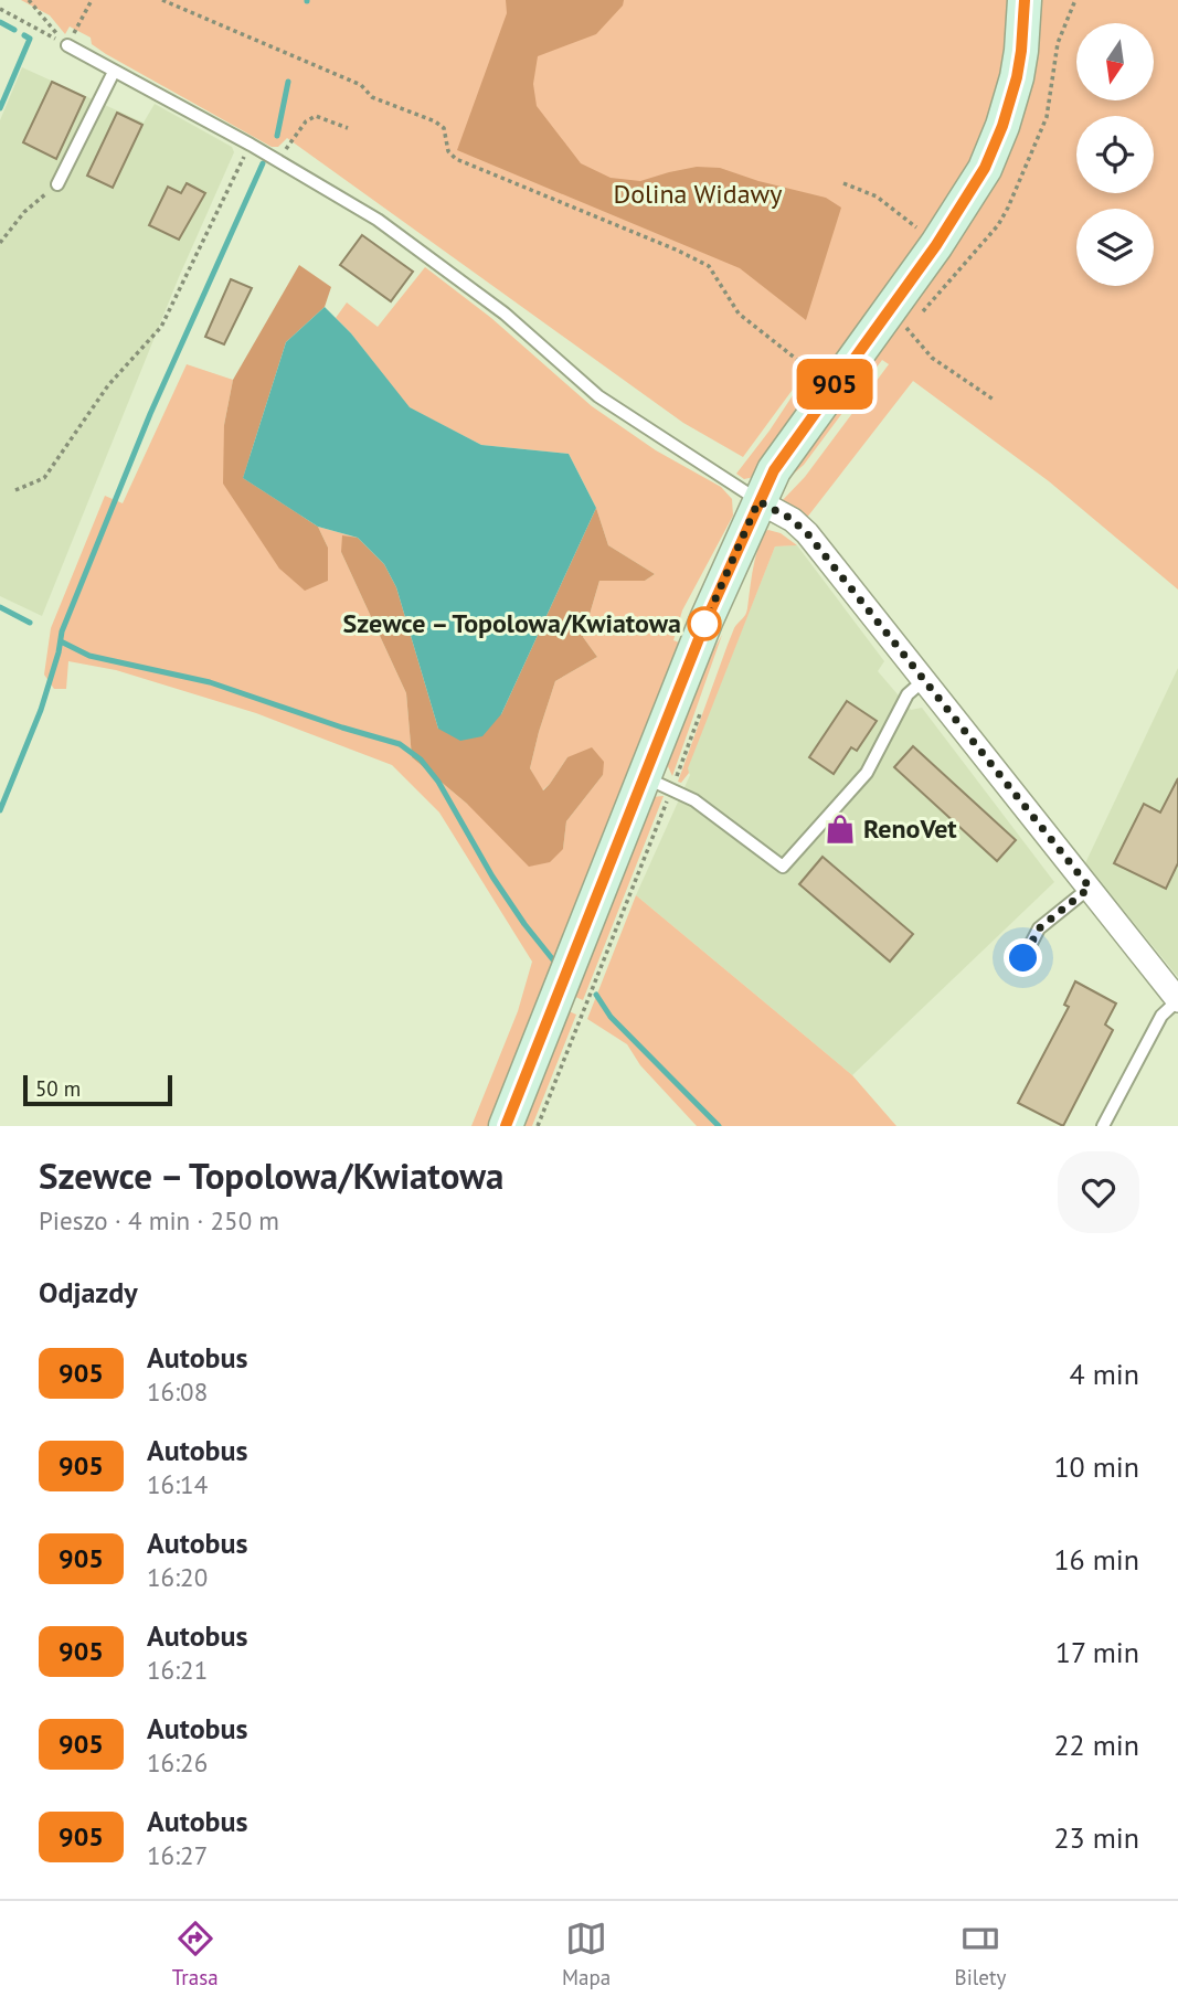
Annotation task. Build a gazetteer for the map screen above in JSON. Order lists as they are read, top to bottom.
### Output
{
  "parks": ["Dolina Widawy"],
  "places": {
    "other": ["Szewce – Topolowa/Kwiatowa"],
    "shop": ["RenoVet"]
  },
  "lines": ["bus line 905"],
  "scale_bar": "50 m",
  "north": "bottom",
  "page": {
    "on_map": "905",
    "scale": "50 m",
    "heading": [
      ["Szewce – Topolowa/Kwiatowa", "Pieszo · 4 min · 250 m"],
      "Odjazdy"
    ],
    "list": [
      {
        "mark": "905",
        "name": "Autobus",
        "note": "16:08",
        "value": "4 min"
      },
      {
        "mark": "905",
        "name": "Autobus",
        "note": "16:14",
        "value": "10 min"
      },
      {
        "mark": "905",
        "name": "Autobus",
        "note": "16:20",
        "value": "16 min"
      },
      {
        "mark": "905",
        "name": "Autobus",
        "note": "16:21",
        "value": "17 min"
      },
      {
        "mark": "905",
        "name": "Autobus",
        "note": "16:26",
        "value": "22 min"
      },
      {
        "mark": "905",
        "name": "Autobus",
        "note": "16:27",
        "value": "23 min"
      }
    ],
    "tabs": ["Trasa", "Mapa", "Bilety"]
  }
}
